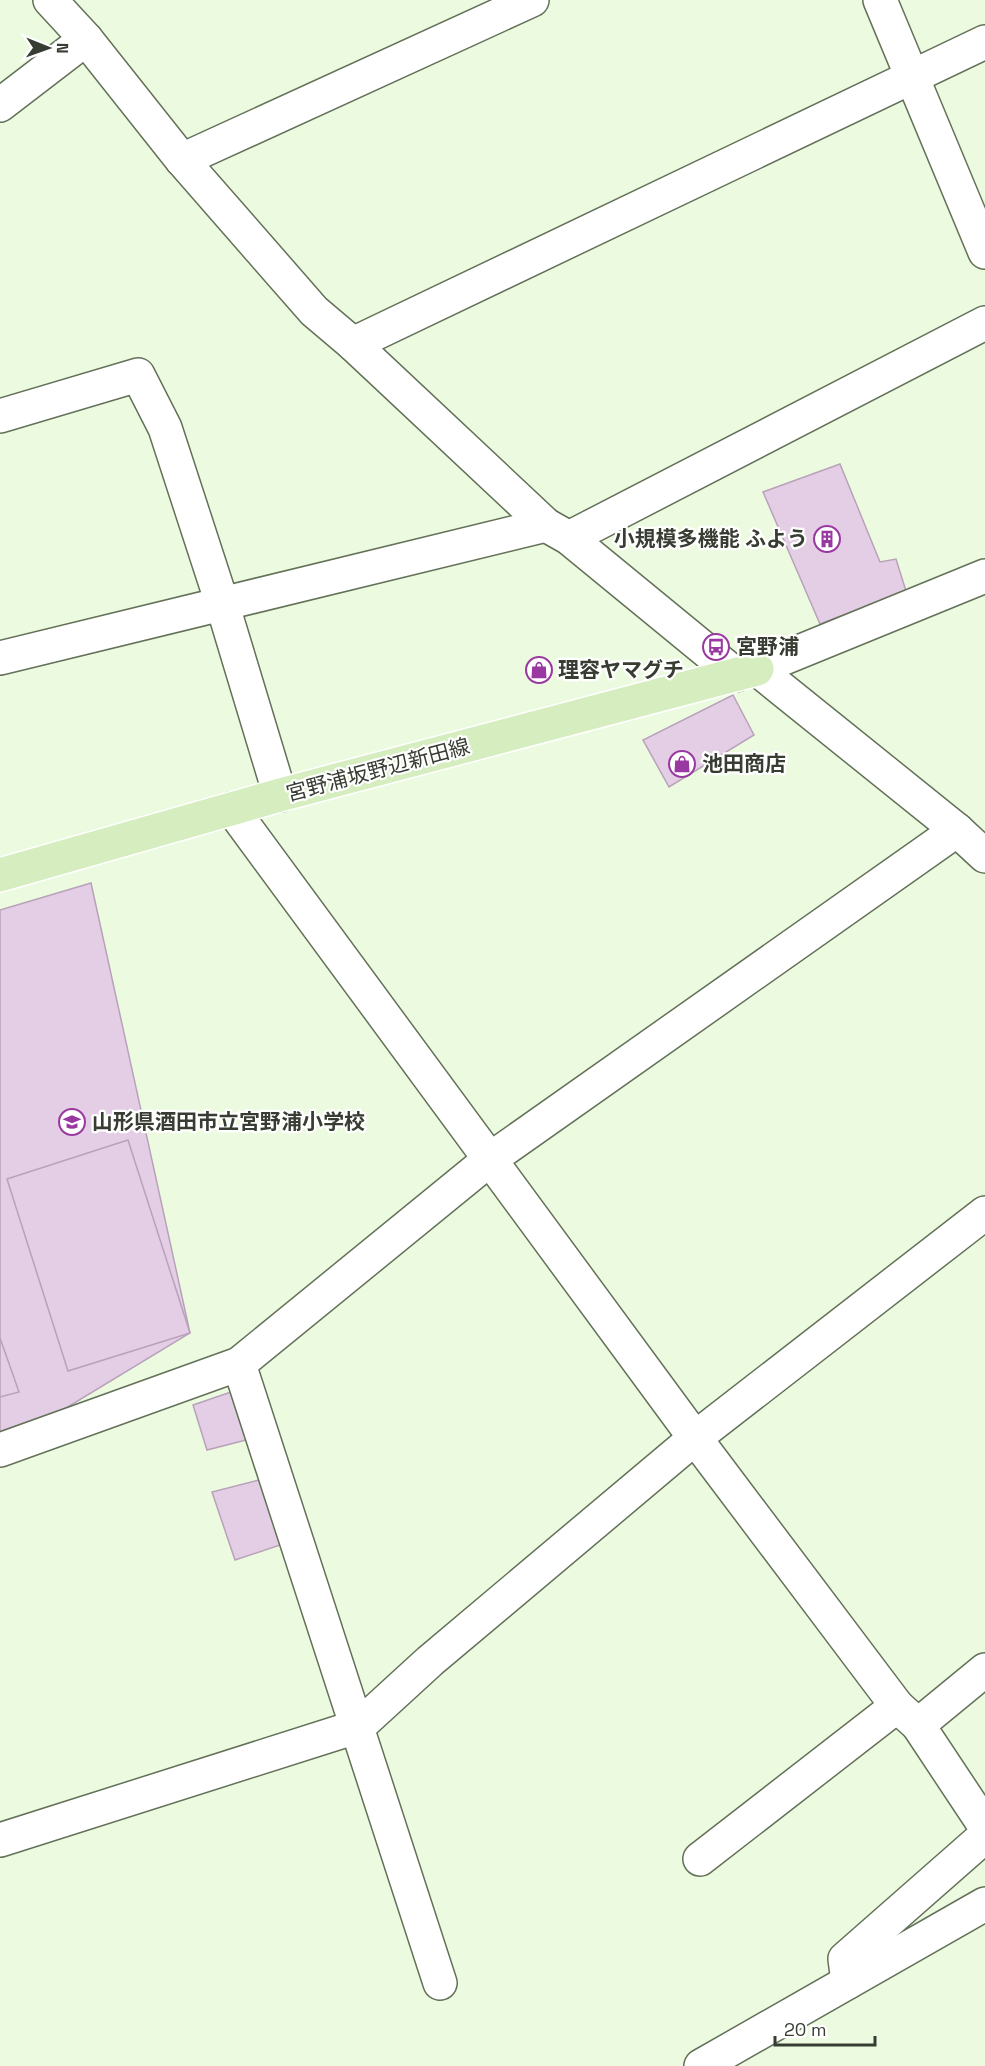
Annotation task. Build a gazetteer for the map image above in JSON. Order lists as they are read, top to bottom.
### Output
{
  "streets": {
    "main road": ["宮野浦坂野辺新田線"]
  },
  "places": {
    "building": ["小規模多機能 ふよう"],
    "bus stop": ["宮野浦"],
    "shop": ["理容ヤマグチ", "池田商店"],
    "school or university": ["山形県酒田市立宮野浦小学校"]
  },
  "scale_bar": "20 m",
  "north": "right"
}
